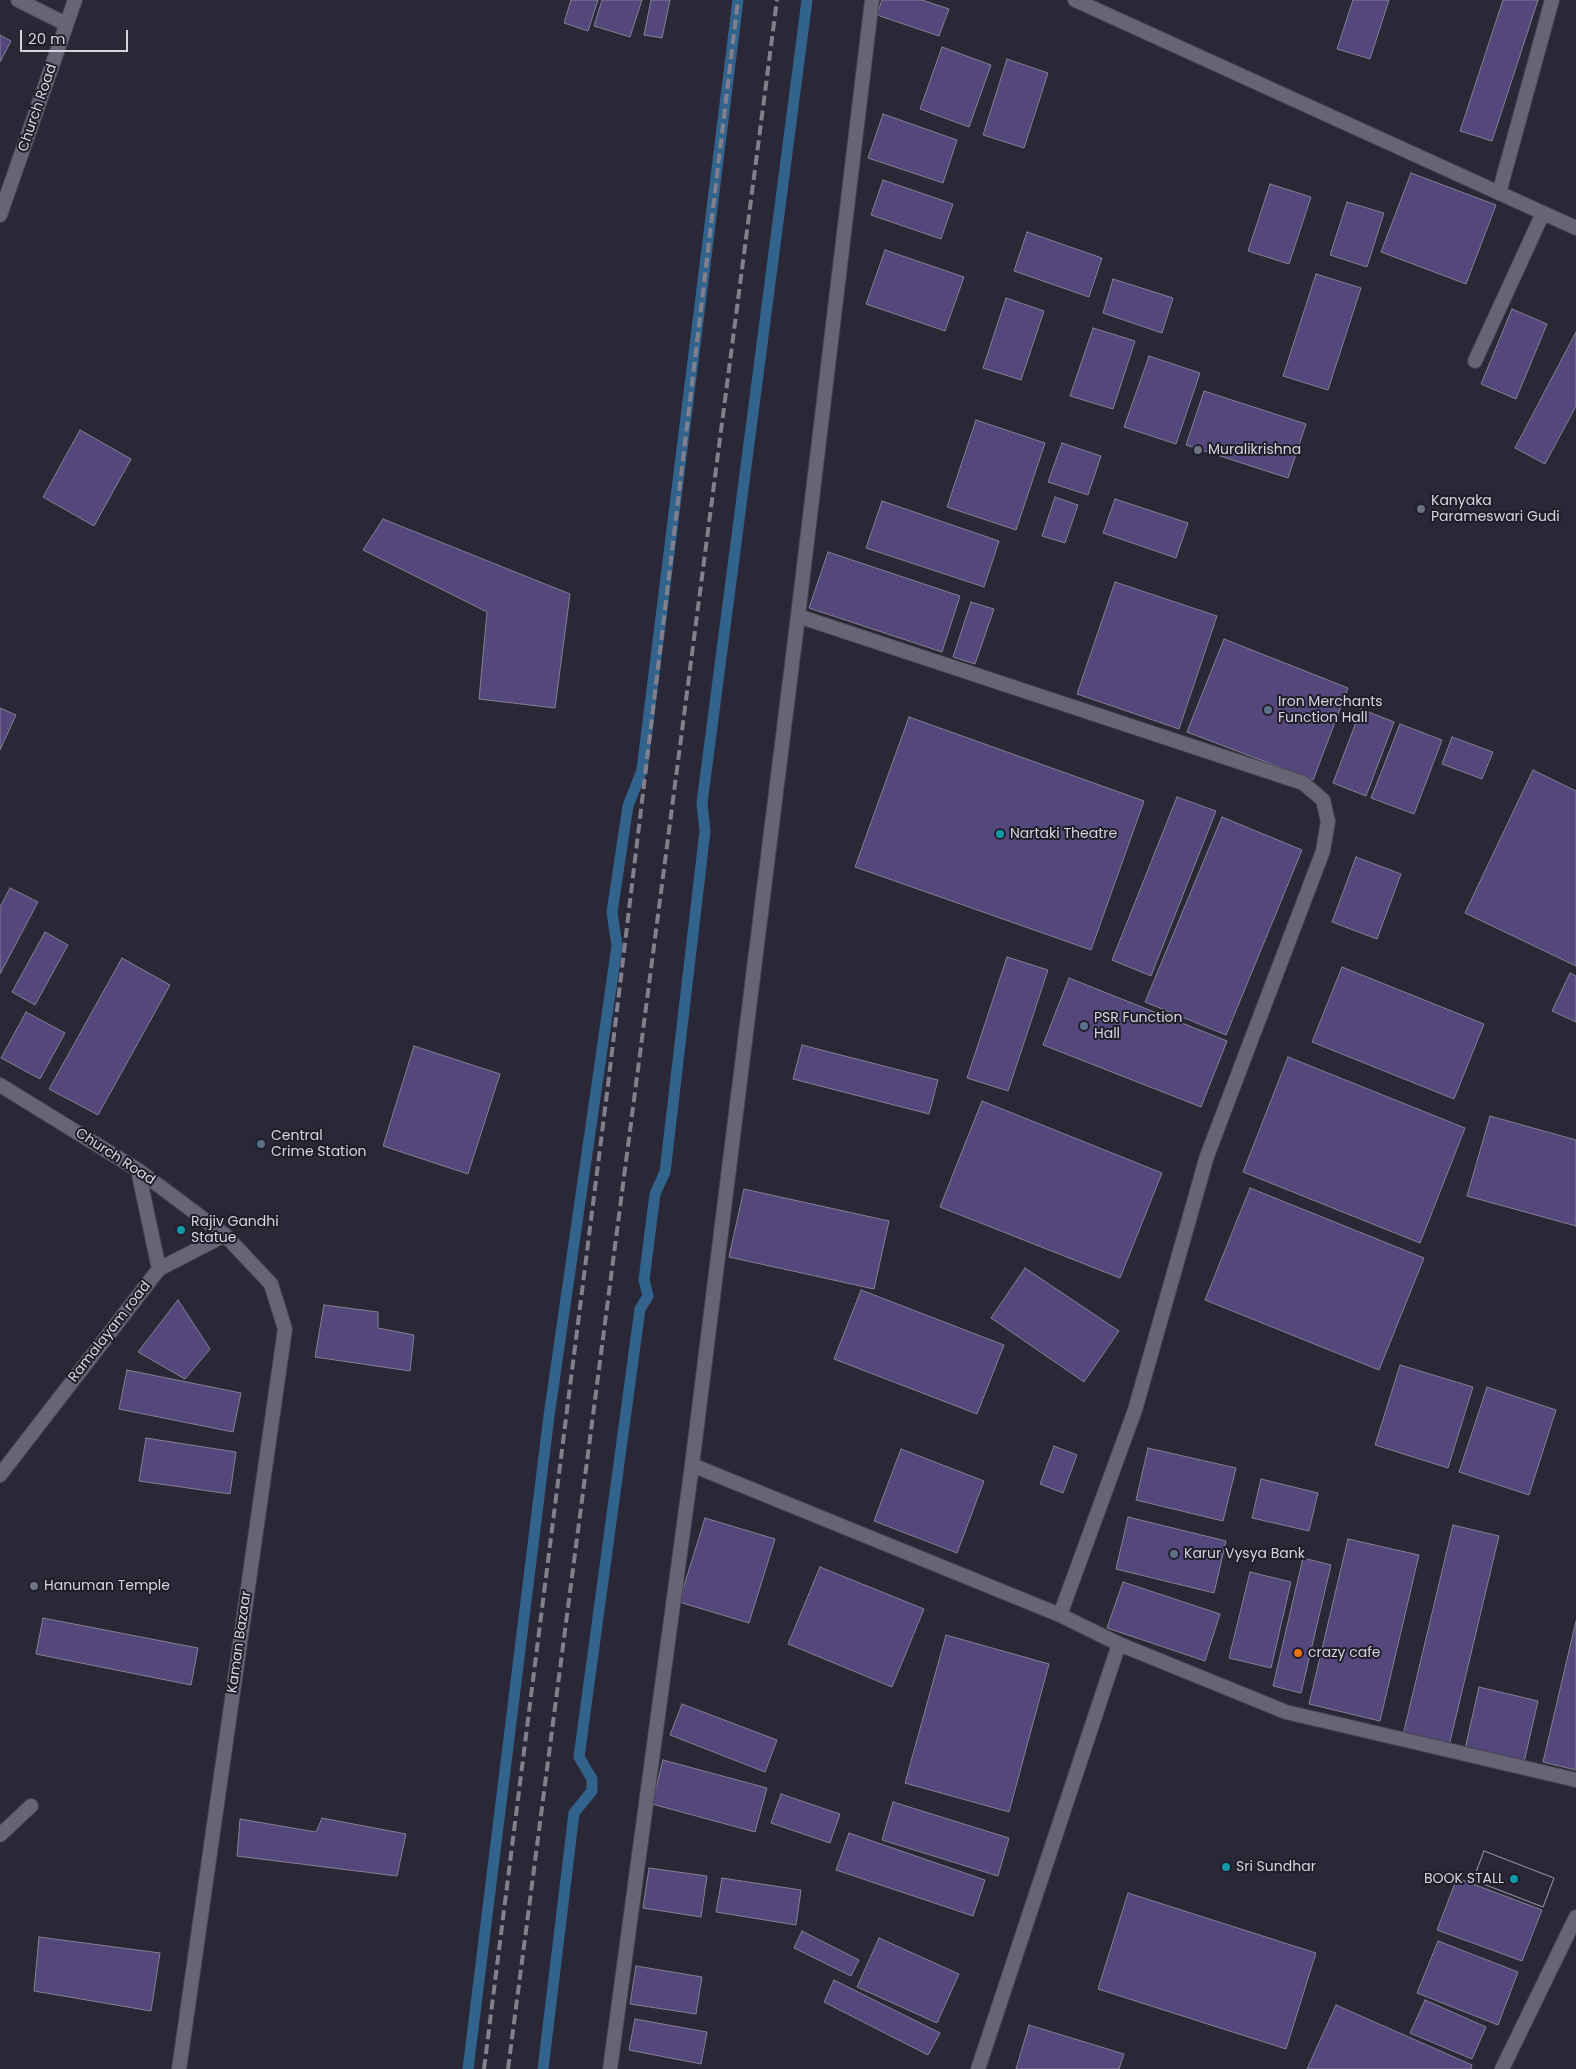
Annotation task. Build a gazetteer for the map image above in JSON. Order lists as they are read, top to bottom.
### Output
{
  "streets": {
    "street": ["Church Road", "Ramalayam road", "Kaman Bazaar"]
  },
  "crossings": [
    ["Church Road", "Ramalayam road"],
    ["Church Road", "Kaman Bazaar"]
  ],
  "places": [
    "Muralikrishna",
    "Kanyaka Parameswari Gudi",
    "Iron Merchants Function Hall",
    "Nartaki Theatre",
    "PSR Function Hall",
    "Central Crime Station",
    "Rajiv Gandhi Statue",
    "Karur Vysya Bank",
    "Hanuman Temple",
    "crazy cafe",
    "Sri Sundhar",
    "BOOK STALL"
  ],
  "scale_bar": "20 m"
}
